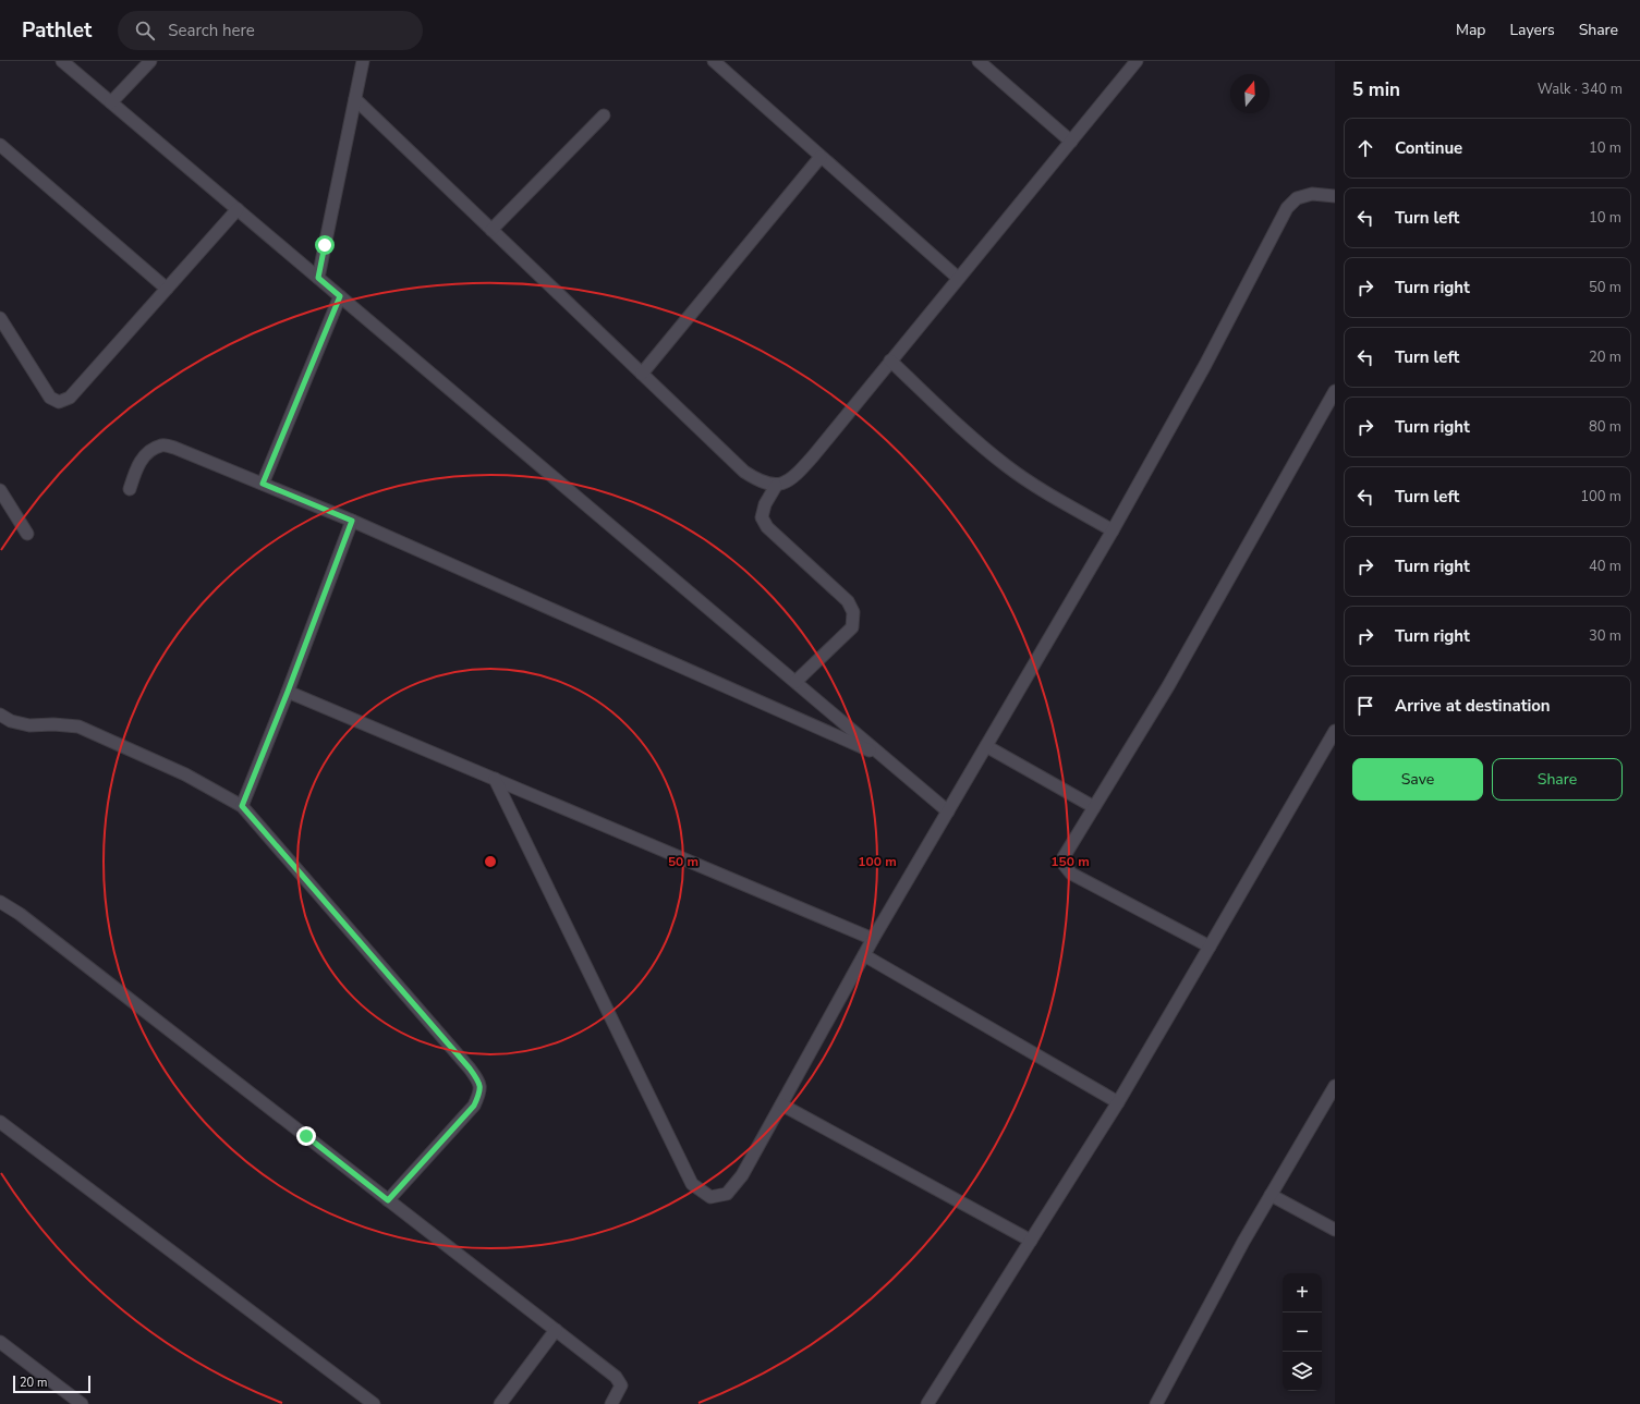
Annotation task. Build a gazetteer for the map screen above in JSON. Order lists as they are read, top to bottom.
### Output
{
  "scale_bar": "20 m",
  "north": "top",
  "page": {
    "header": "Pathlet",
    "search": "Search here",
    "nav": ["Map", "Layers", "Share"],
    "heading": ["5 min", "Walk · 340 m"],
    "list": [
      ["Continue", "10 m"],
      ["Turn left", "10 m"],
      ["Turn right", "50 m"],
      ["Turn left", "20 m"],
      ["Turn right", "80 m"],
      ["Turn left", "100 m"],
      ["Turn right", "40 m"],
      ["Turn right", "30 m"],
      "Arrive at destination"
    ],
    "buttons": ["Save", "Share"],
    "map_buttons": ["+", "−"],
    "scale": "20 m"
  },
  "rings": ["50 m", "100 m", "150 m"]
}
